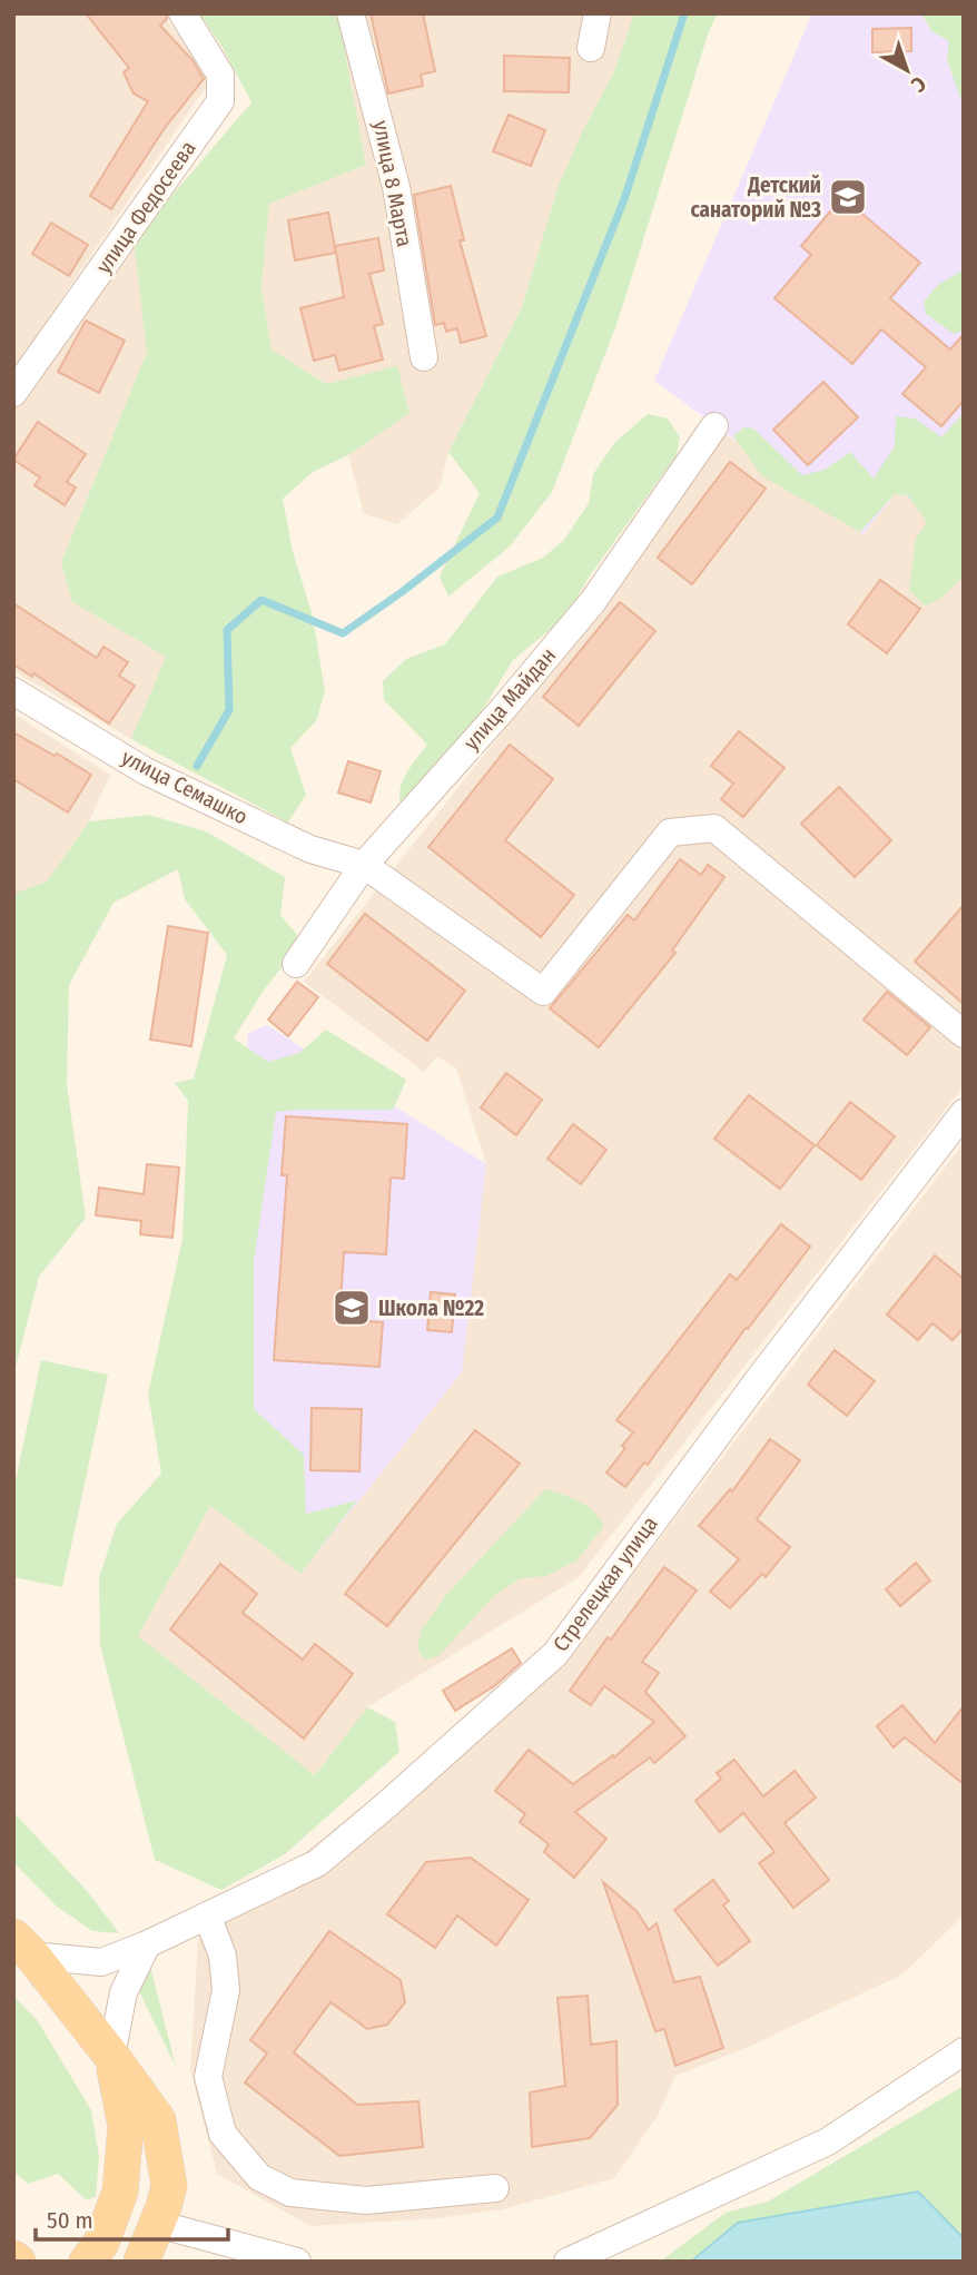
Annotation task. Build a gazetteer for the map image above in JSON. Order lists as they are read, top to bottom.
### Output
{
  "streets": {
    "street": [
      "улица 8 Марта",
      "улица Федосеева",
      "улица Майдан",
      "улица Семашко",
      "Стрелецкая улица"
    ]
  },
  "crossings": [
    ["улица Майдан", "улица Семашко"]
  ],
  "places": {
    "school or university": ["Детский санаторий №3", "Школа №22"]
  },
  "scale_bar": "50 m",
  "north": "bottom right"
}
